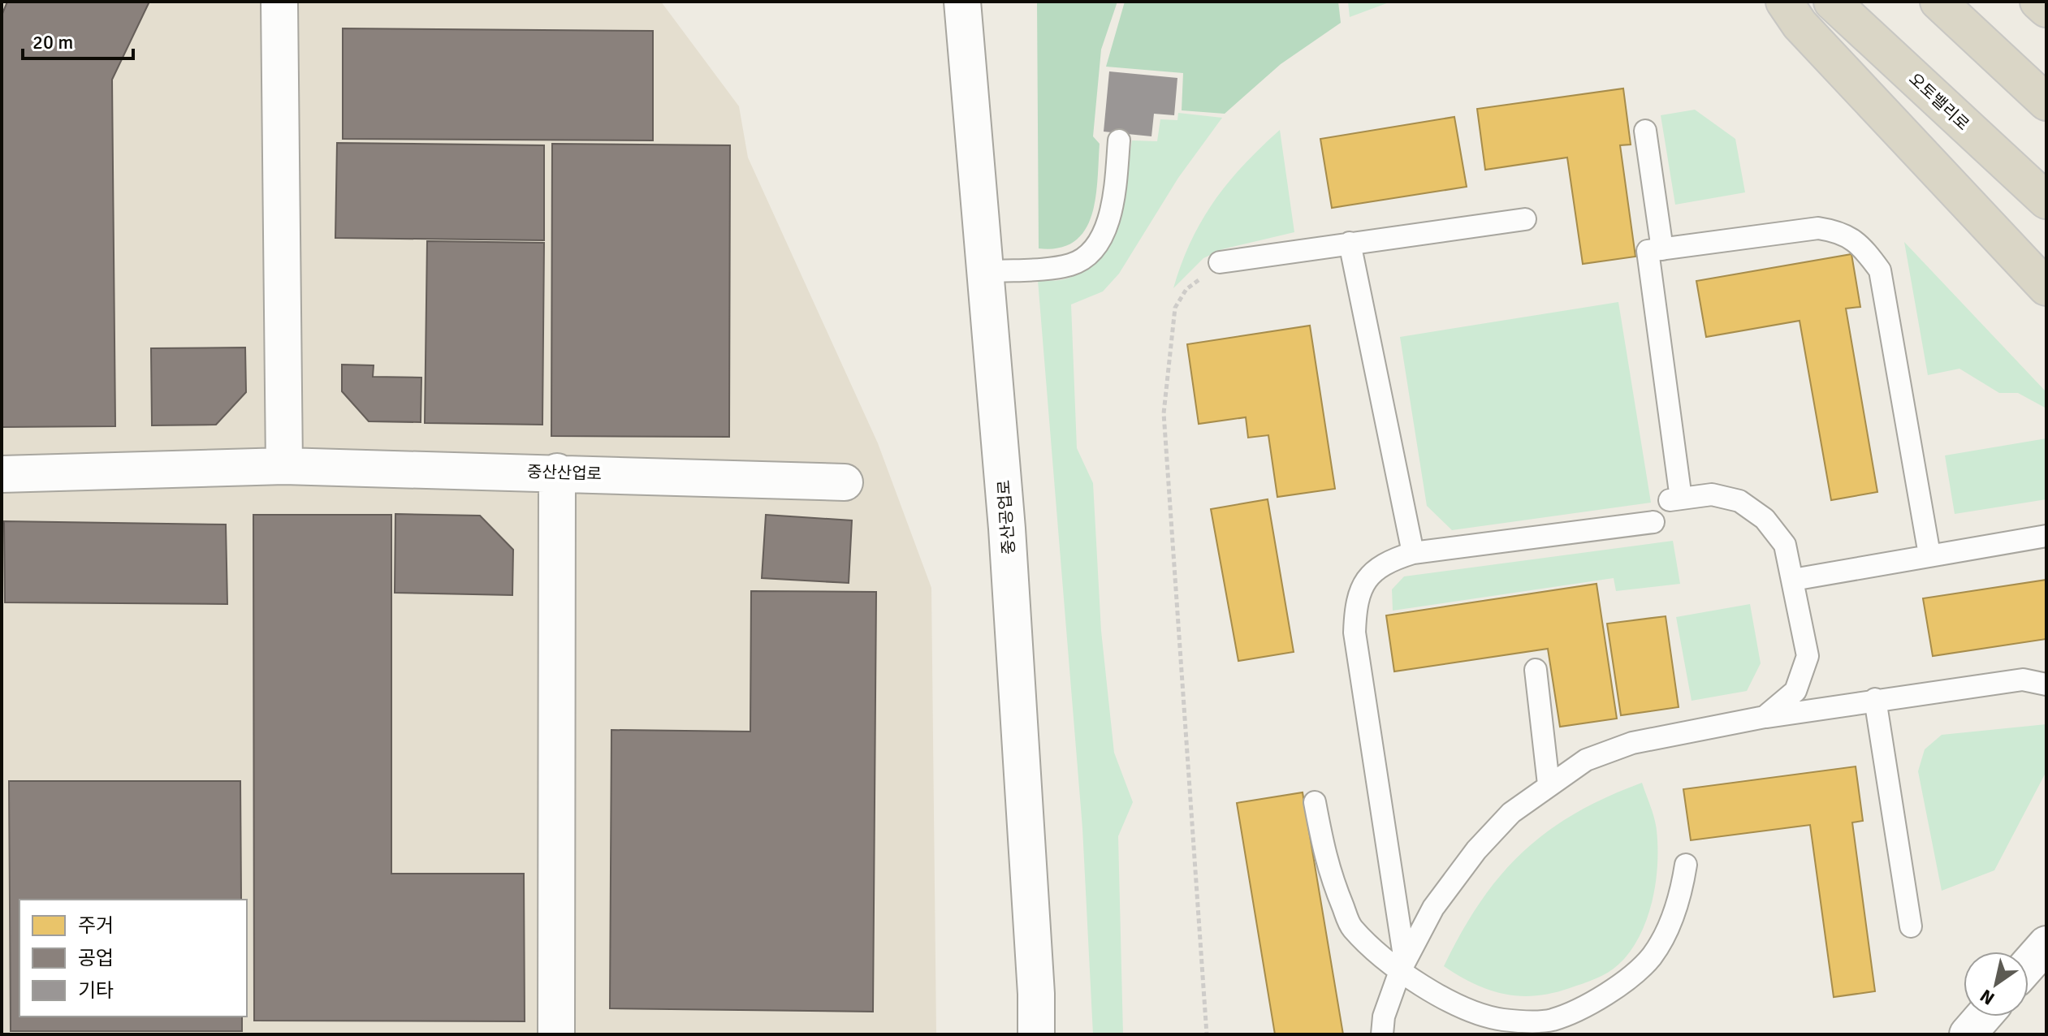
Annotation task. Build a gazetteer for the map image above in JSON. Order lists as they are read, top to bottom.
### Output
{
  "streets": {
    "highway": ["오토밸리로"],
    "street": ["중산산업로", "중산공업로"]
  },
  "legend": ["주거", "공업", "기타"],
  "scale_bar": "20 m",
  "north": "bottom left"
}
